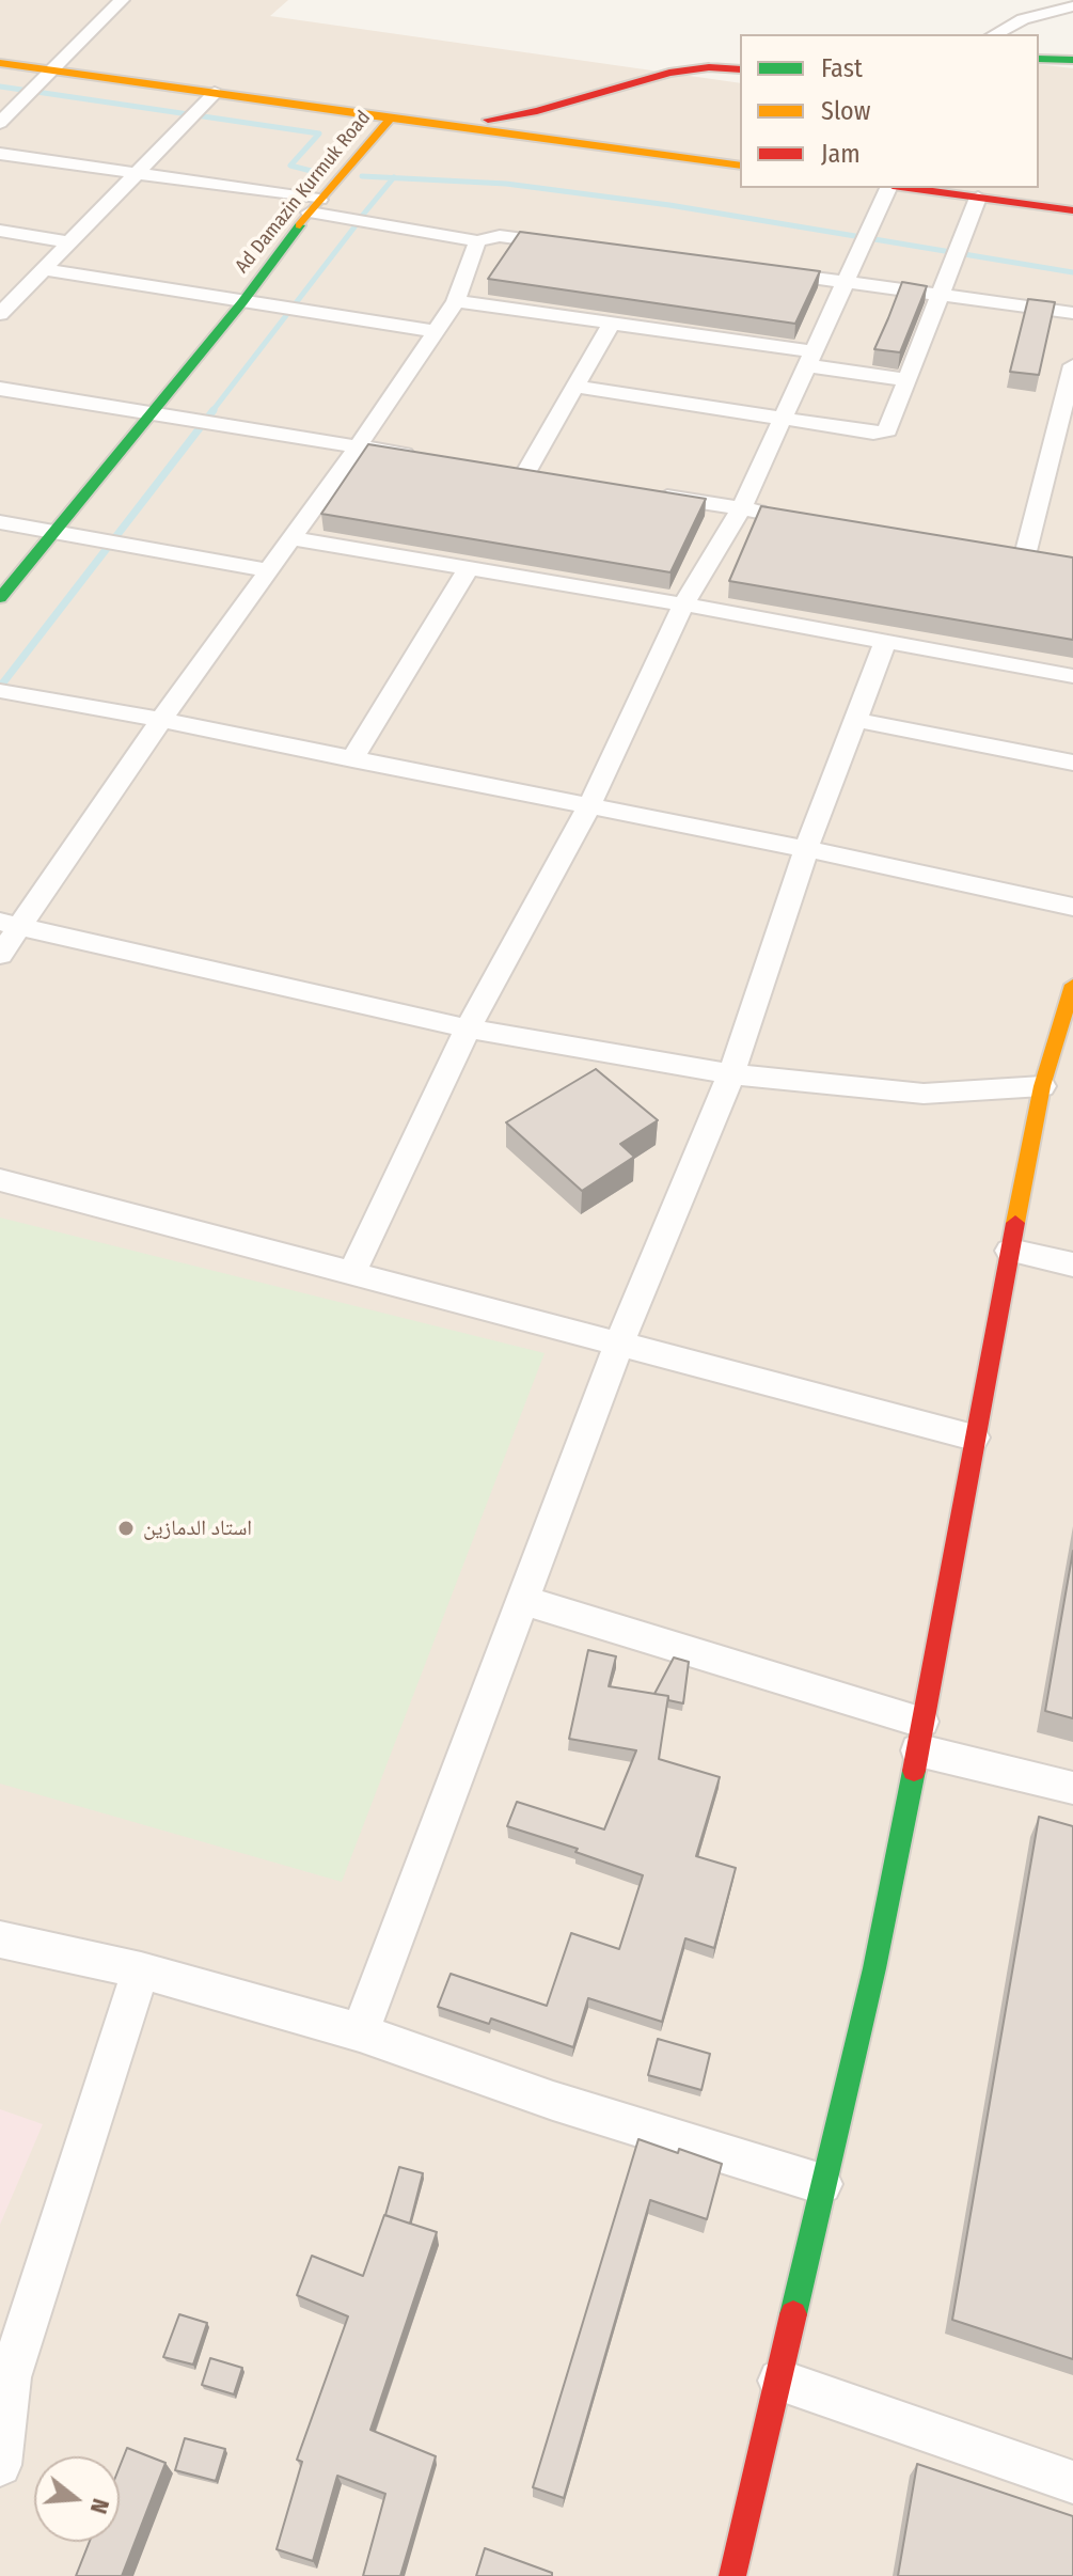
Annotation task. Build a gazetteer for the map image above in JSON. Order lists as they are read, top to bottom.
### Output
{
  "streets": {
    "main road": ["Ad Damazin Kurmuk Road"]
  },
  "places": ["استاد الدمازين"],
  "legend": ["Fast", "Slow", "Jam"],
  "north": "right"
}
